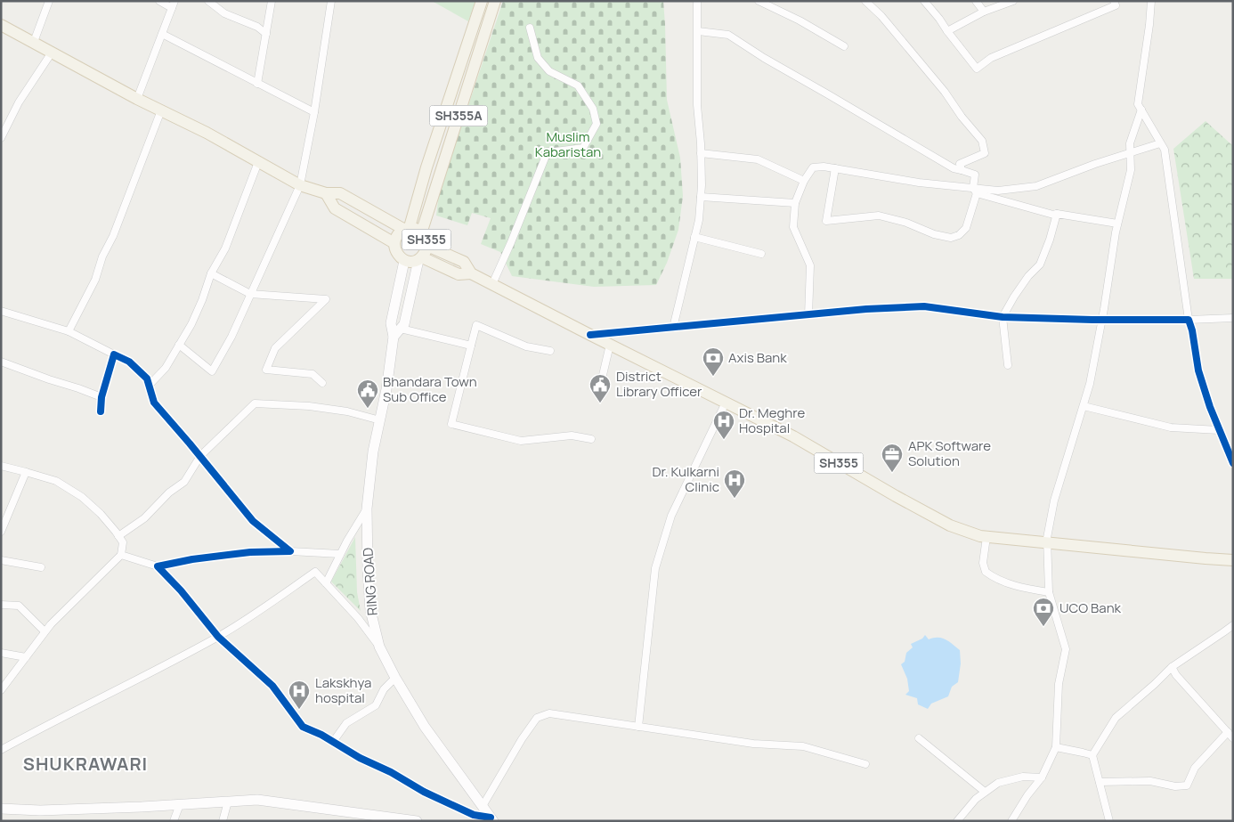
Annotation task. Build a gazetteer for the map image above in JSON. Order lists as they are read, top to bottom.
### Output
{
  "streets": {
    "main road": ["SH355A", "SH355"],
    "street": ["RING ROAD"]
  },
  "crossings": [
    ["SH355A", "SH355"],
    ["SH355A", "RING ROAD"],
    ["SH355", "RING ROAD"]
  ],
  "districts": ["SHUKRAWARI"],
  "parks": ["Muslim Kabaristan"],
  "places": {
    "bank": ["Axis Bank", "UCO Bank"],
    "public building": ["District Library Officer", "Bhandara Town Sub Office"],
    "hospital": ["Dr. Meghre Hospital", "Dr. Kulkarni Clinic", "Lakskhya hospital"],
    "office": ["APK Software Solution"]
  }
}
